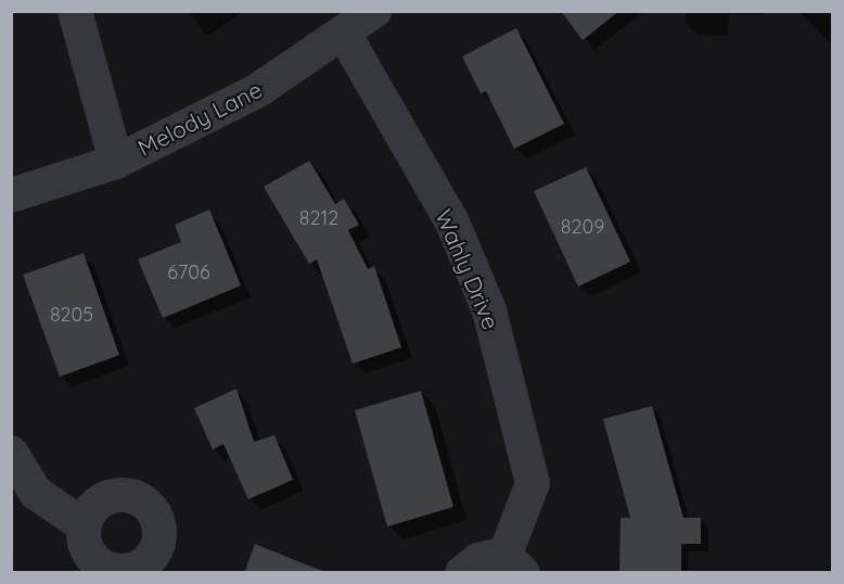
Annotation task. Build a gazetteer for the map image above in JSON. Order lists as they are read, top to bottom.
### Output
{
  "streets": {
    "street": ["Melody Lane", "Wahly Drive"]
  },
  "crossings": [
    ["Melody Lane", "Wahly Drive"]
  ],
  "house_numbers": [
    "8212",
    "8209",
    "6706",
    "8205"
  ]
}
